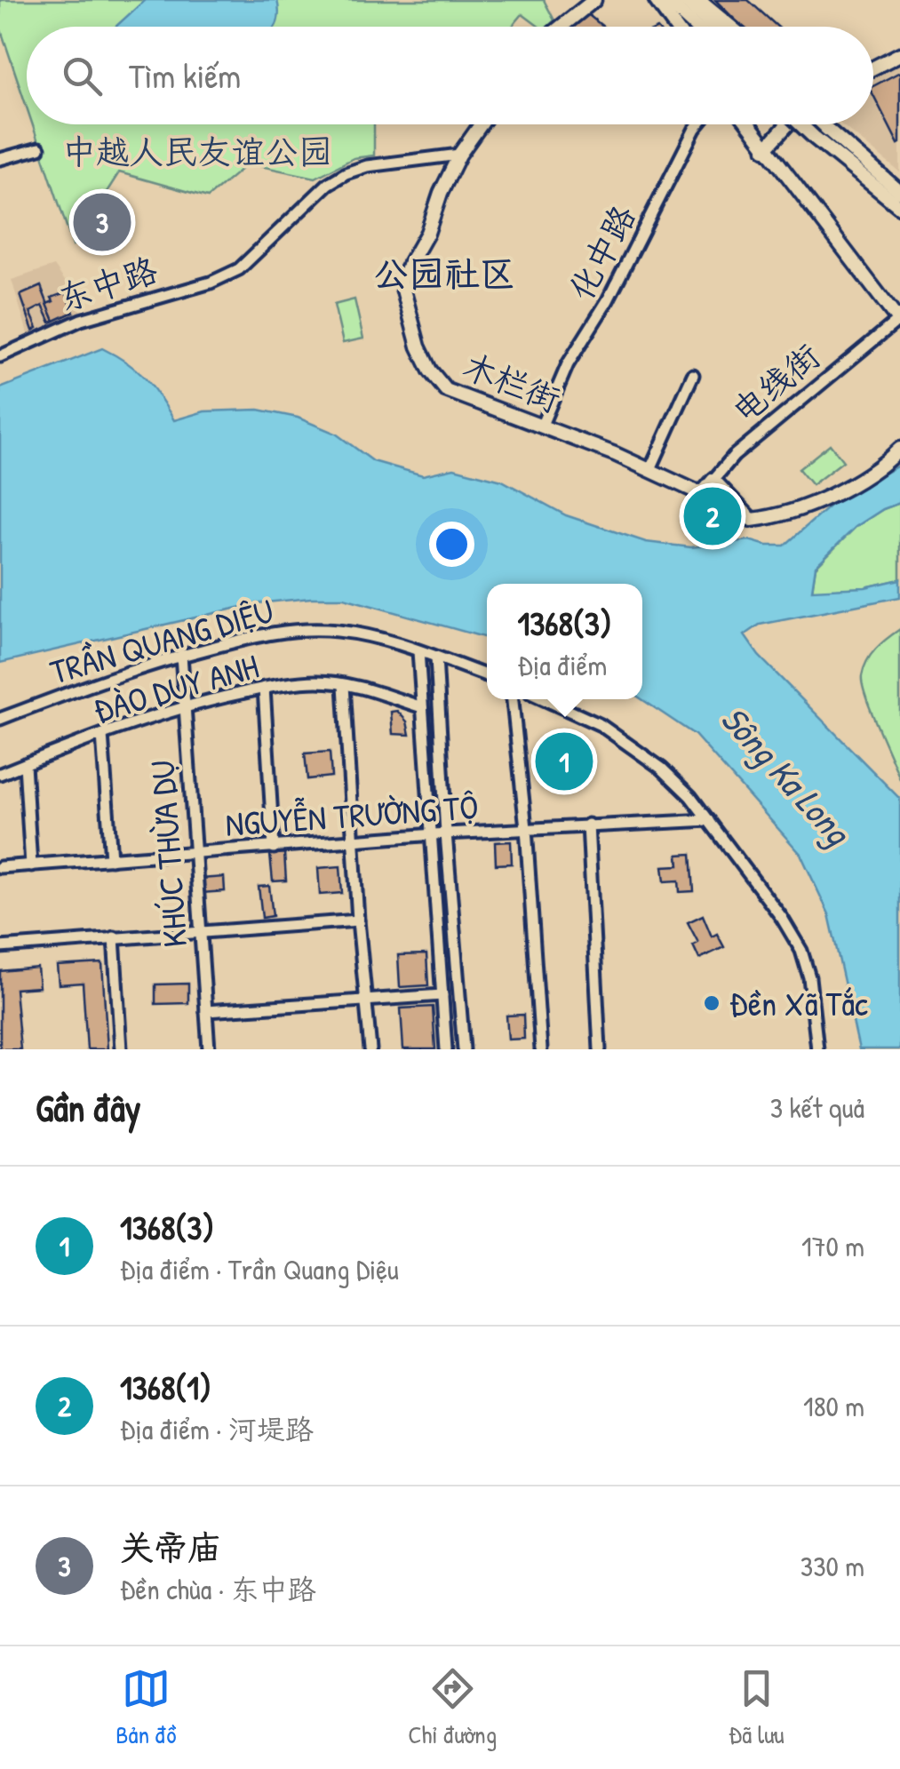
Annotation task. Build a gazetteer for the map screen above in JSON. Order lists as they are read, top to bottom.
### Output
{
  "streets": {
    "street": [
      "化中路",
      "东中路",
      "木栏街",
      "电线街",
      "TRẦN QUANG DIỆU",
      "ĐÀO DUY ANH",
      "NGUYỄN TRƯỜNG TỘ",
      "KHÚC THỪA DỤ"
    ]
  },
  "crossings": [
    ["化中路", "木栏街"],
    ["东中路", "木栏街"],
    ["木栏街", "电线街"],
    ["TRẦN QUANG DIỆU", "KHÚC THỪA DỤ"],
    ["ĐÀO DUY ANH", "KHÚC THỪA DỤ"],
    ["NGUYỄN TRƯỜNG TỘ", "KHÚC THỪA DỤ"]
  ],
  "districts": ["公园社区"],
  "water": ["Sông Ka Long"],
  "parks": ["中越人民友谊公园"],
  "places": ["Đền Xã Tắc"],
  "page": {
    "search": "Tìm kiếm",
    "pins": ["3", "2", "1"],
    "popup": ["1368(3)", "Địa điểm"],
    "heading": ["Gần đây", "3 kết quả"],
    "list": [
      {
        "mark": "1",
        "name": "1368(3)",
        "note": "Địa điểm · Trần Quang Diệu",
        "value": "170 m"
      },
      {
        "mark": "2",
        "name": "1368(1)",
        "note": "Địa điểm · 河堤路",
        "value": "180 m"
      },
      {
        "mark": "3",
        "name": "关帝庙",
        "note": "Đền chùa · 东中路",
        "value": "330 m"
      }
    ],
    "nav": ["Bản đồ", "Chỉ đường", "Đã lưu"]
  }
}
